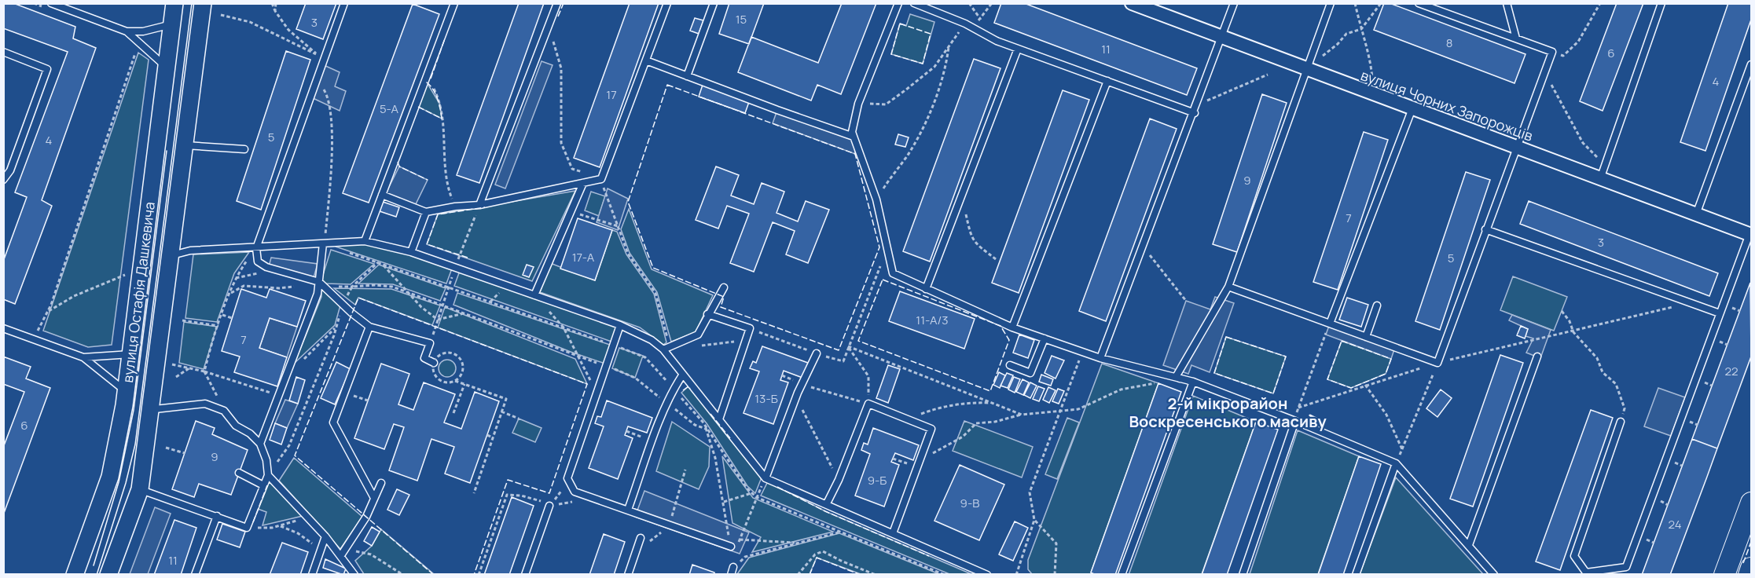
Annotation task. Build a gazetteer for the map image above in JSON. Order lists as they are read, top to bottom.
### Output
{
  "streets": {
    "street": ["вулиця Чорних Запорожців", "вулиця Остафія Дашкевича"]
  },
  "districts": ["2-й мікрорайон Воскресенського масиву"],
  "house_numbers": [
    "15",
    "3",
    "8",
    "11",
    "6",
    "4",
    "17",
    "5-А",
    "5",
    "4",
    "9",
    "7",
    "3",
    "17-А",
    "5",
    "11-А/3",
    "7",
    "22",
    "13-Б",
    "6",
    "9",
    "9-Б",
    "9-В",
    "24",
    "11"
  ]
}
